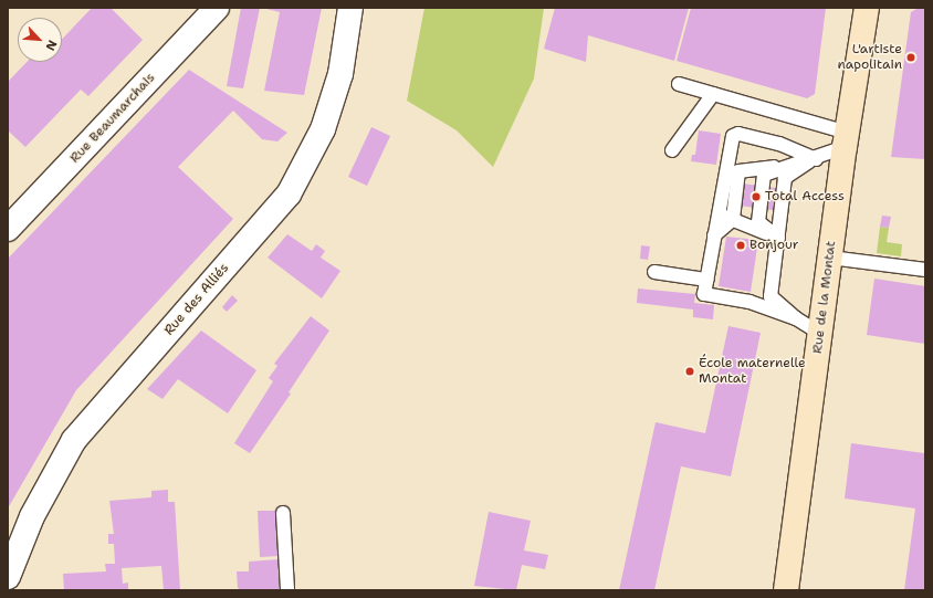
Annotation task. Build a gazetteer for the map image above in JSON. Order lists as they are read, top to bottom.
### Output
{
  "streets": {
    "main road": ["Rue de la Montat"],
    "street": ["Rue Beaumarchais", "Rue des Alliés"]
  },
  "places": [
    "L'artiste napolitain",
    "Total Access",
    "Bonjour",
    "École maternelle Montat"
  ],
  "north": "bottom right"
}
